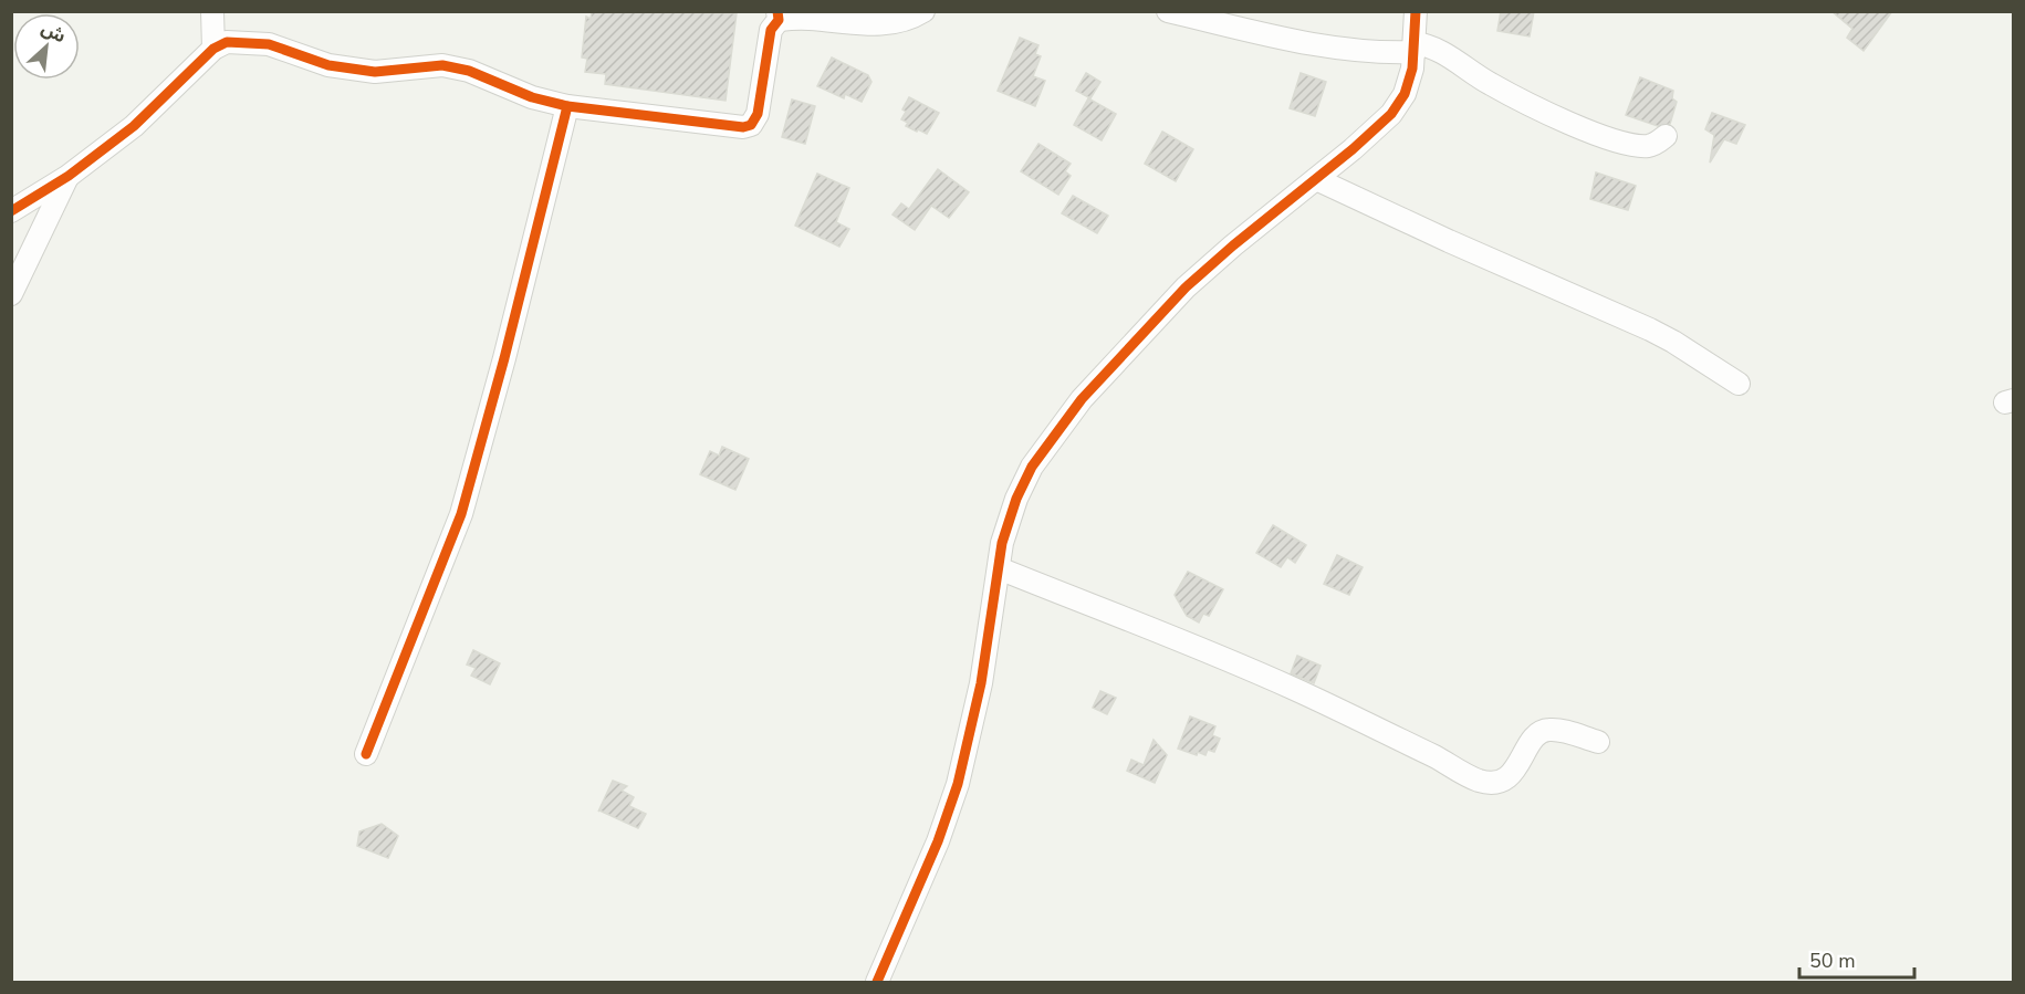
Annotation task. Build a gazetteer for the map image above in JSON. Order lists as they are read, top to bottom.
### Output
{
  "scale_bar": "50 m",
  "north": "top right"
}
